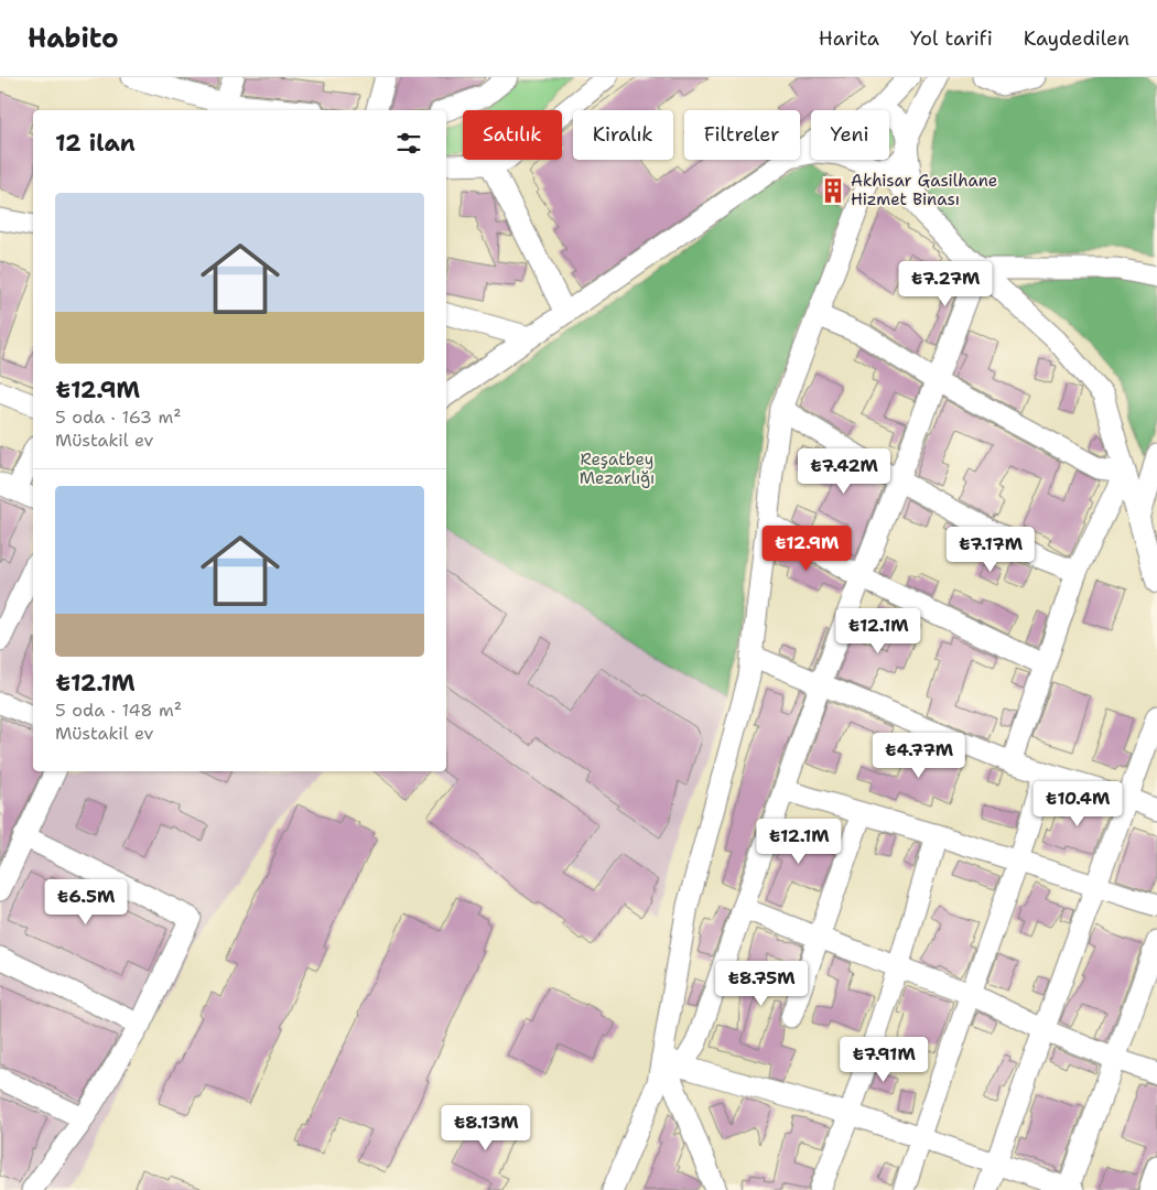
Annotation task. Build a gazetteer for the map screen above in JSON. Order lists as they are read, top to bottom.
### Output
{
  "parks": ["Reşatbey Mezarlığı"],
  "places": {
    "building": ["Akhisar Gasilhane Hizmet Binası"]
  },
  "page": {
    "header": "Habito",
    "nav": ["Harita", "Yol tarifi", "Kaydedilen"],
    "chip": [
      "Satılık",
      "Kiralık",
      "Filtreler",
      "Yeni"
    ],
    "heading": "12 ilan",
    "list": [
      {
        "name": "₺12.9M",
        "note": "5 oda · 163 m² · Müstakil ev"
      },
      {
        "name": "₺12.1M",
        "note": "5 oda · 148 m² · Müstakil ev"
      }
    ],
    "price": [
      "₺7.27M",
      "₺7.42M",
      "₺12.9M",
      "₺7.17M",
      "₺12.1M",
      "₺4.77M",
      "₺10.4M",
      "₺12.1M",
      "₺6.5M",
      "₺8.75M",
      "₺7.91M",
      "₺8.13M"
    ]
  }
}
